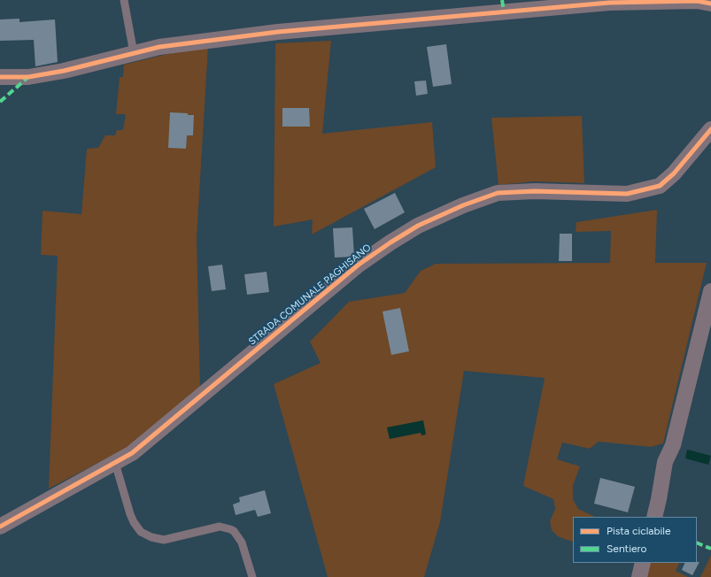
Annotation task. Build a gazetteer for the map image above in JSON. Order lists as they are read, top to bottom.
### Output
{
  "streets": {
    "street": ["STRADA COMUNALE PAGHISANO"]
  },
  "legend": ["Pista ciclabile", "Sentiero"]
}
